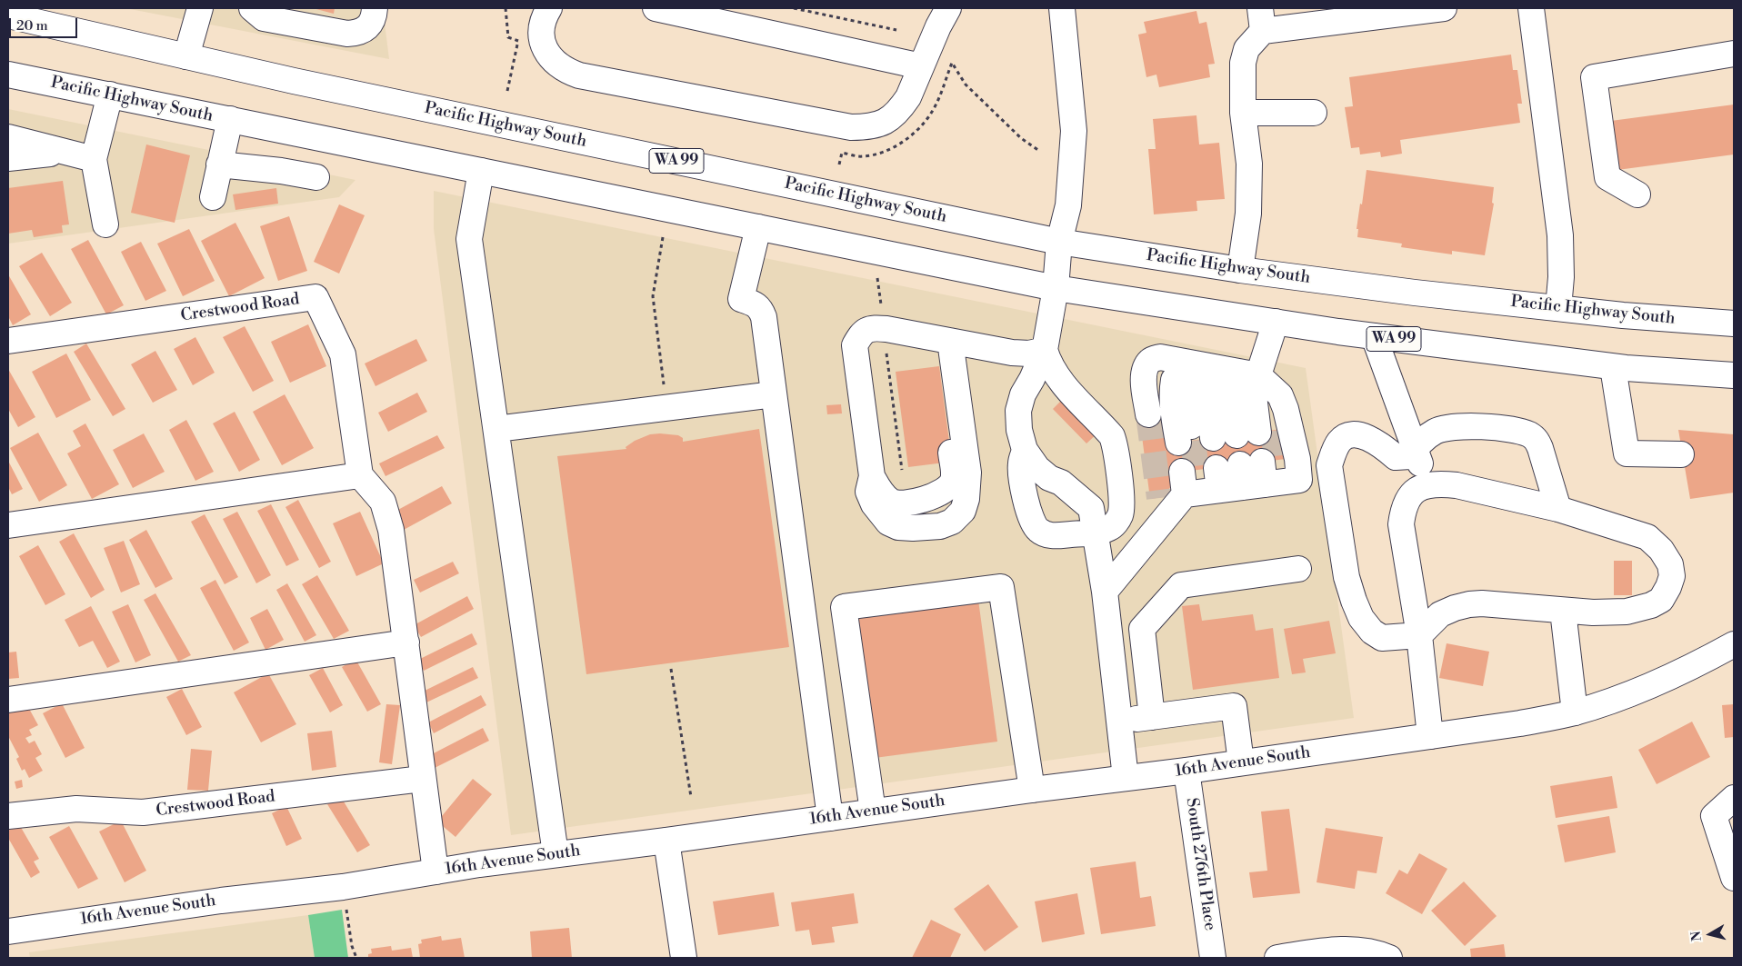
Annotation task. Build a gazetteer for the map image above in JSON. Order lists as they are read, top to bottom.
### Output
{
  "streets": {
    "main road": [
      "Pacific Highway South",
      "WA 99",
      "Crestwood Road",
      "16th Avenue South",
      "South 276th Place"
    ]
  },
  "crossings": [
    ["16th Avenue South", "South 276th Place"]
  ],
  "scale_bar": "20 m",
  "north": "left"
}
